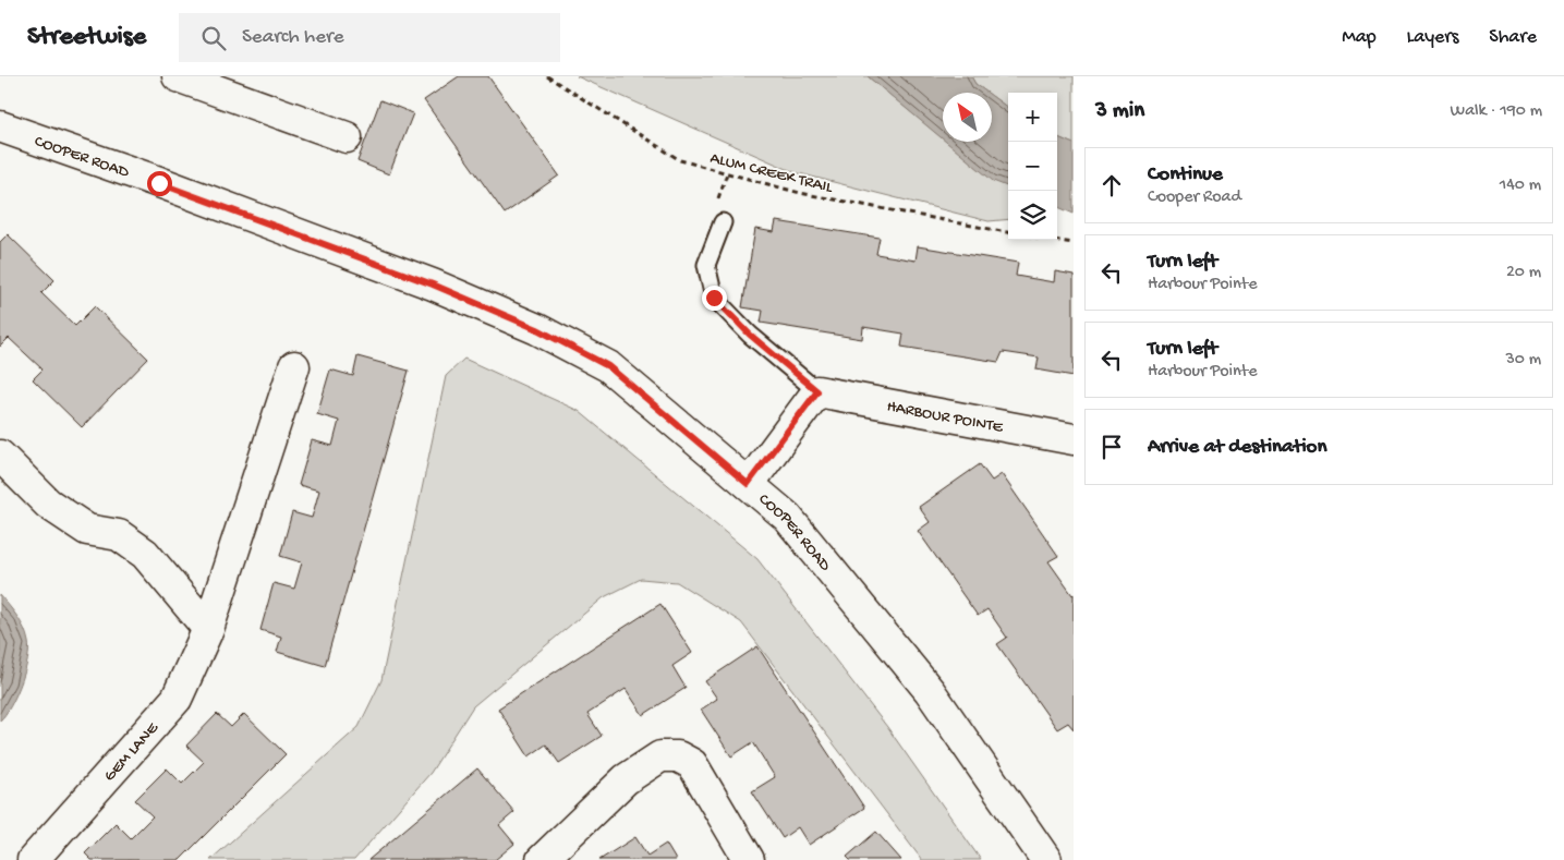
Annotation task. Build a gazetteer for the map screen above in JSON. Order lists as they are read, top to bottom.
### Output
{
  "streets": {
    "street": ["COOPER ROAD", "HARBOUR POINTE", "GEM LANE"],
    "path": ["ALUM CREEK TRAIL"]
  },
  "north": "top left",
  "page": {
    "header": "Streetwise",
    "search": "Search here",
    "nav": ["Map", "Layers", "Share"],
    "heading": ["3 min", "Walk · 190 m"],
    "map_buttons": ["+", "−"],
    "list": [
      ["Continue", "Cooper Road", "140 m"],
      ["Turn left", "Harbour Pointe", "20 m"],
      ["Turn left", "Harbour Pointe", "30 m"],
      "Arrive at destination"
    ]
  }
}
